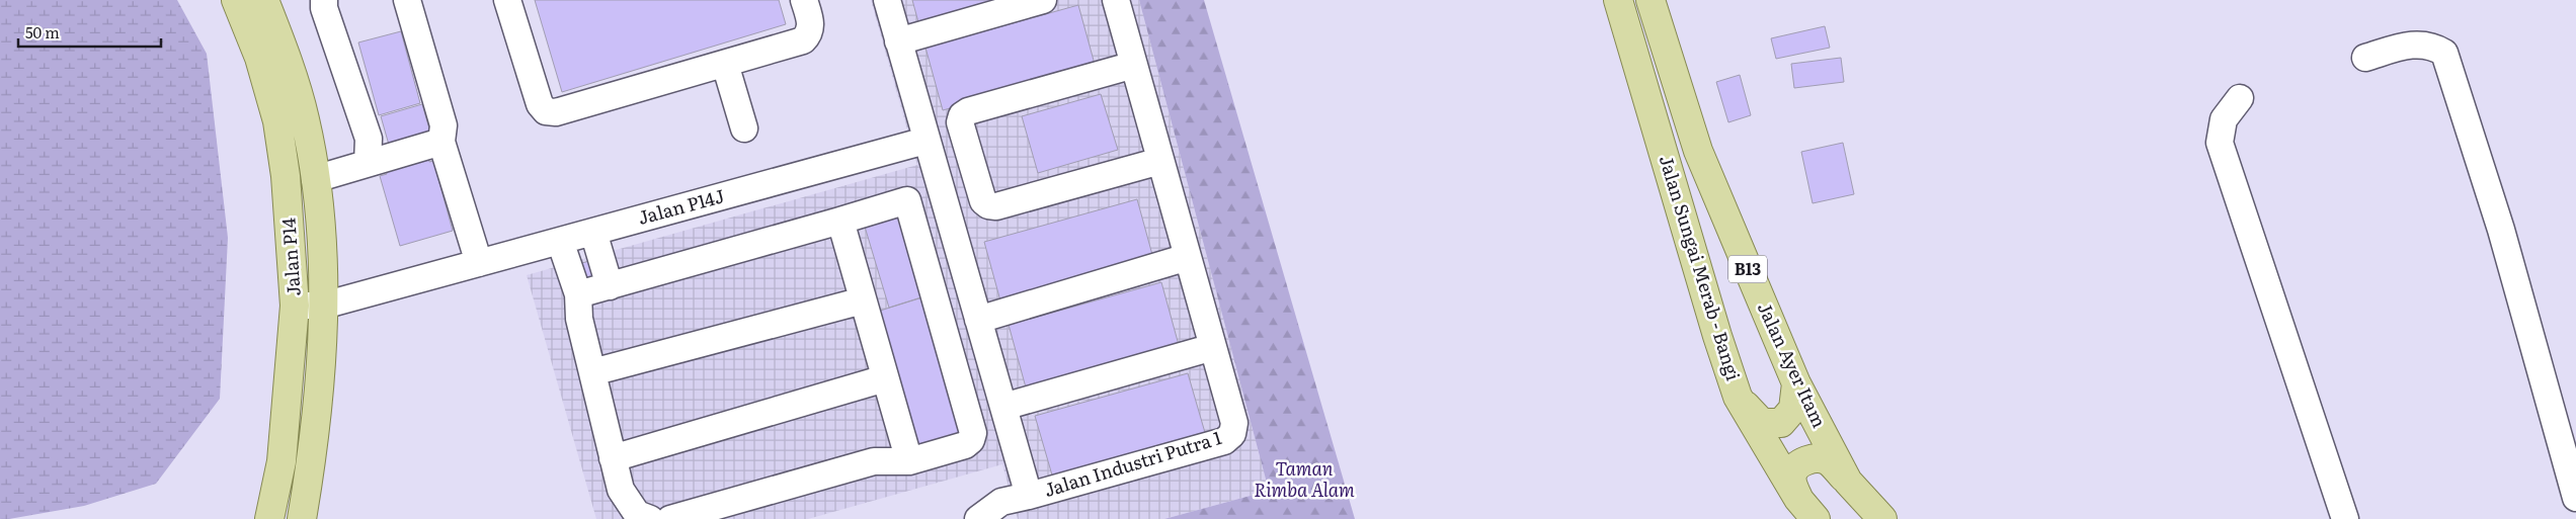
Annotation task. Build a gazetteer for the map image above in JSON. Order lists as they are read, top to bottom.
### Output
{
  "streets": {
    "main road": [
      "Jalan P14",
      "Jalan Sungai Merab - Bangi",
      "B13",
      "Jalan Ayer Itam"
    ],
    "street": ["Jalan P14J", "Jalan Industri Putra 1"]
  },
  "crossings": [
    ["Jalan P14J", "Jalan P14"],
    ["Jalan P14J", "Jalan Industri Putra 1"]
  ],
  "parks": ["Taman Rimba Alam"],
  "scale_bar": "50 m"
}
